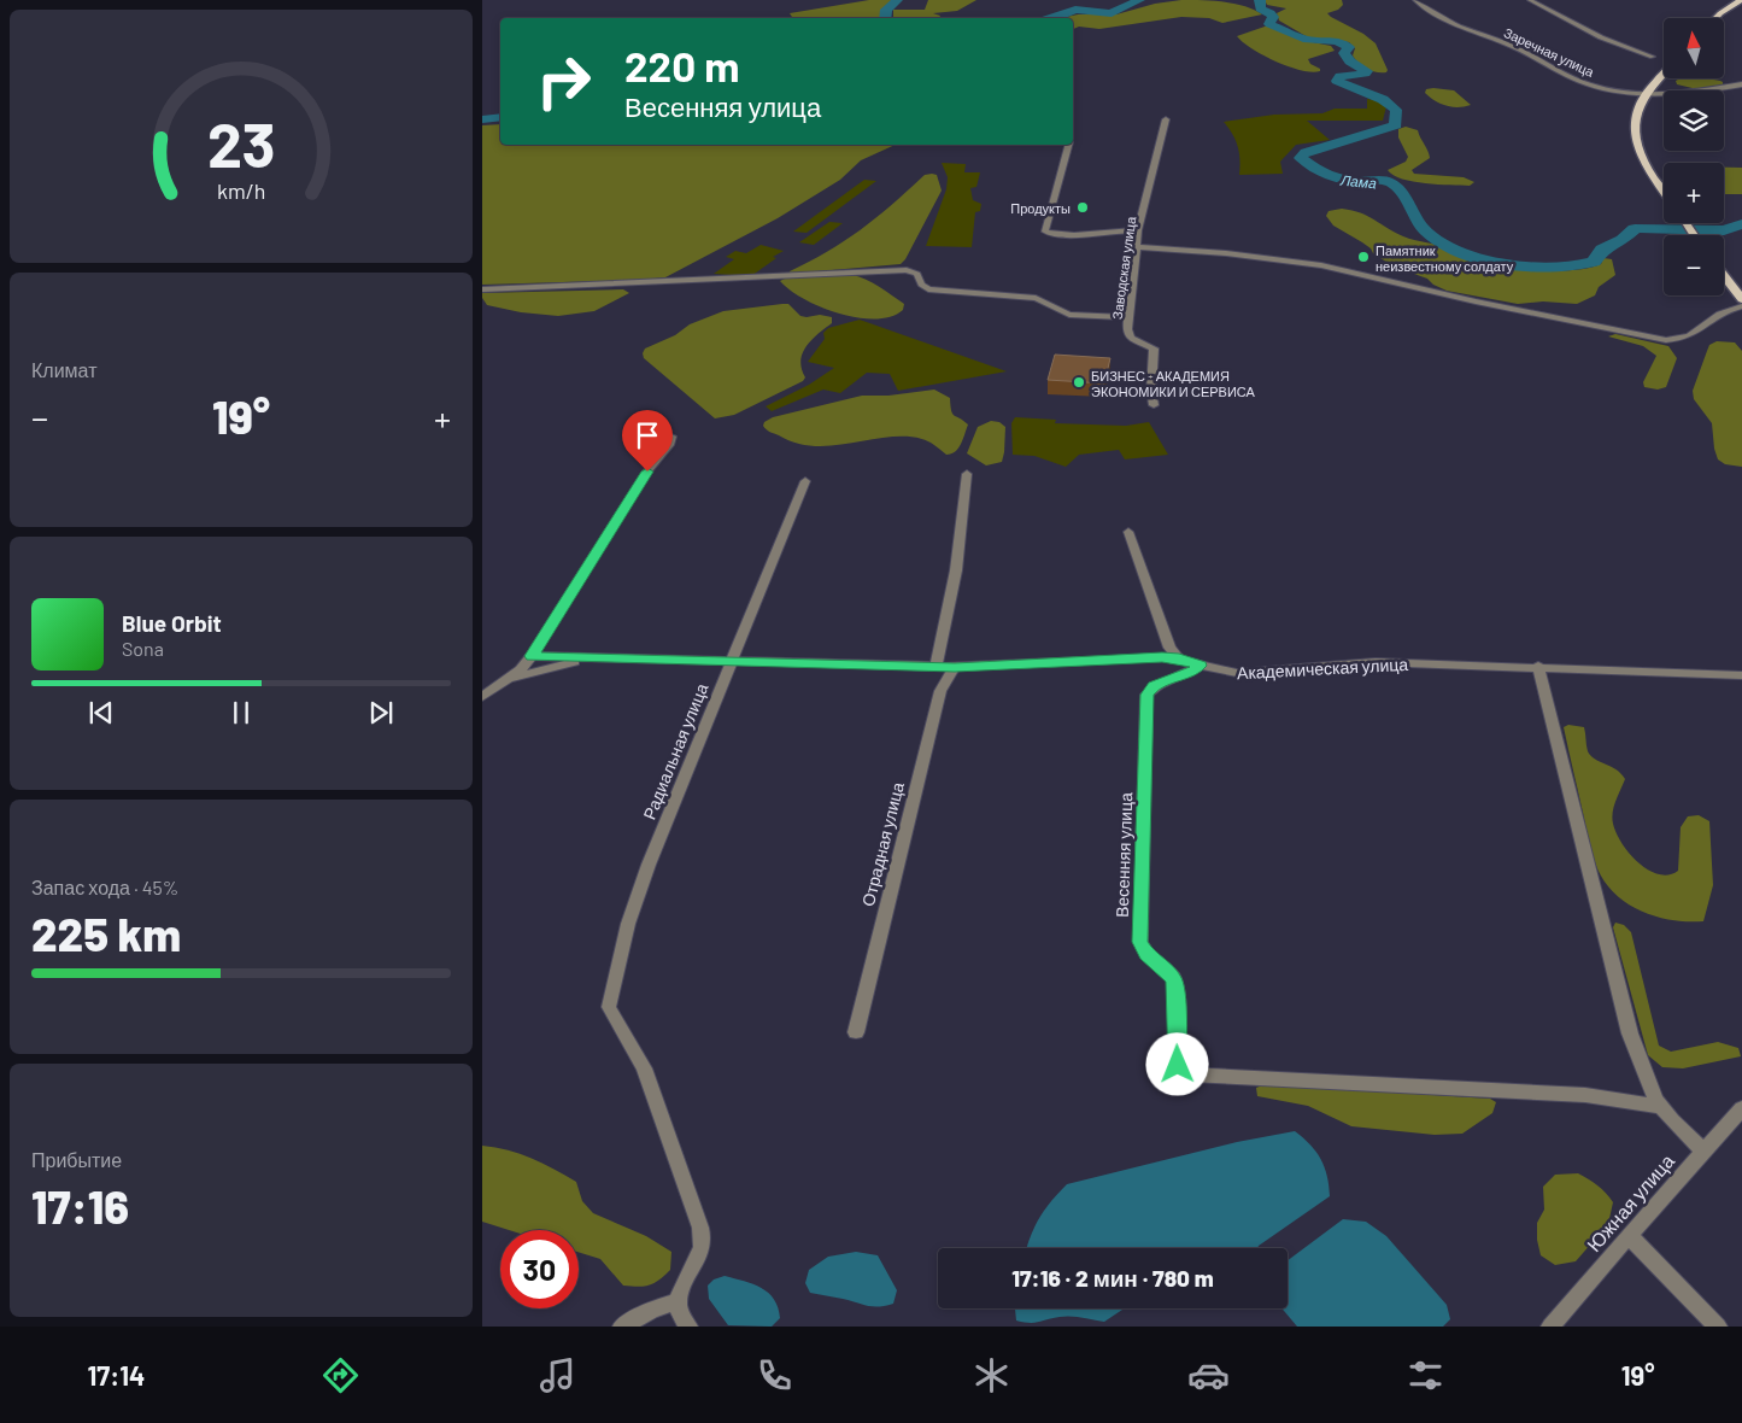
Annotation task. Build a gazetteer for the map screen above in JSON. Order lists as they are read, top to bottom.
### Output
{
  "streets": {
    "street": [
      "Заречная улица",
      "Заводская улица",
      "Академическая улица",
      "Радиальная улица",
      "Отрадная улица",
      "Весенняя улица",
      "Южная улица"
    ]
  },
  "crossings": [
    ["Академическая улица", "Радиальная улица"],
    ["Академическая улица", "Отрадная улица"],
    ["Академическая улица", "Весенняя улица"]
  ],
  "water": ["Лама"],
  "places": ["Продукты", "Памятник неизвестному солдату", "БИЗНЕС - АКАДЕМИЯ ЭКОНОМИКИ И СЕРВИСА"],
  "north": "top",
  "page": {
    "map_buttons": ["+", "−"],
    "turn": ["220 m", "Весенняя улица"],
    "tile": [
      "Климат",
      ["Запас хода · 45%", "225 km"],
      ["Прибытие", "17:16"]
    ],
    "heat": ["−", "19°", "+"],
    "song": ["Blue Orbit", "Sona"],
    "limit": "30",
    "trip": "17:16 · 2 мин · 780 m",
    "tabs": ["17:14", "19°"],
    "gauge": ["23", "km/h"]
  }
}
